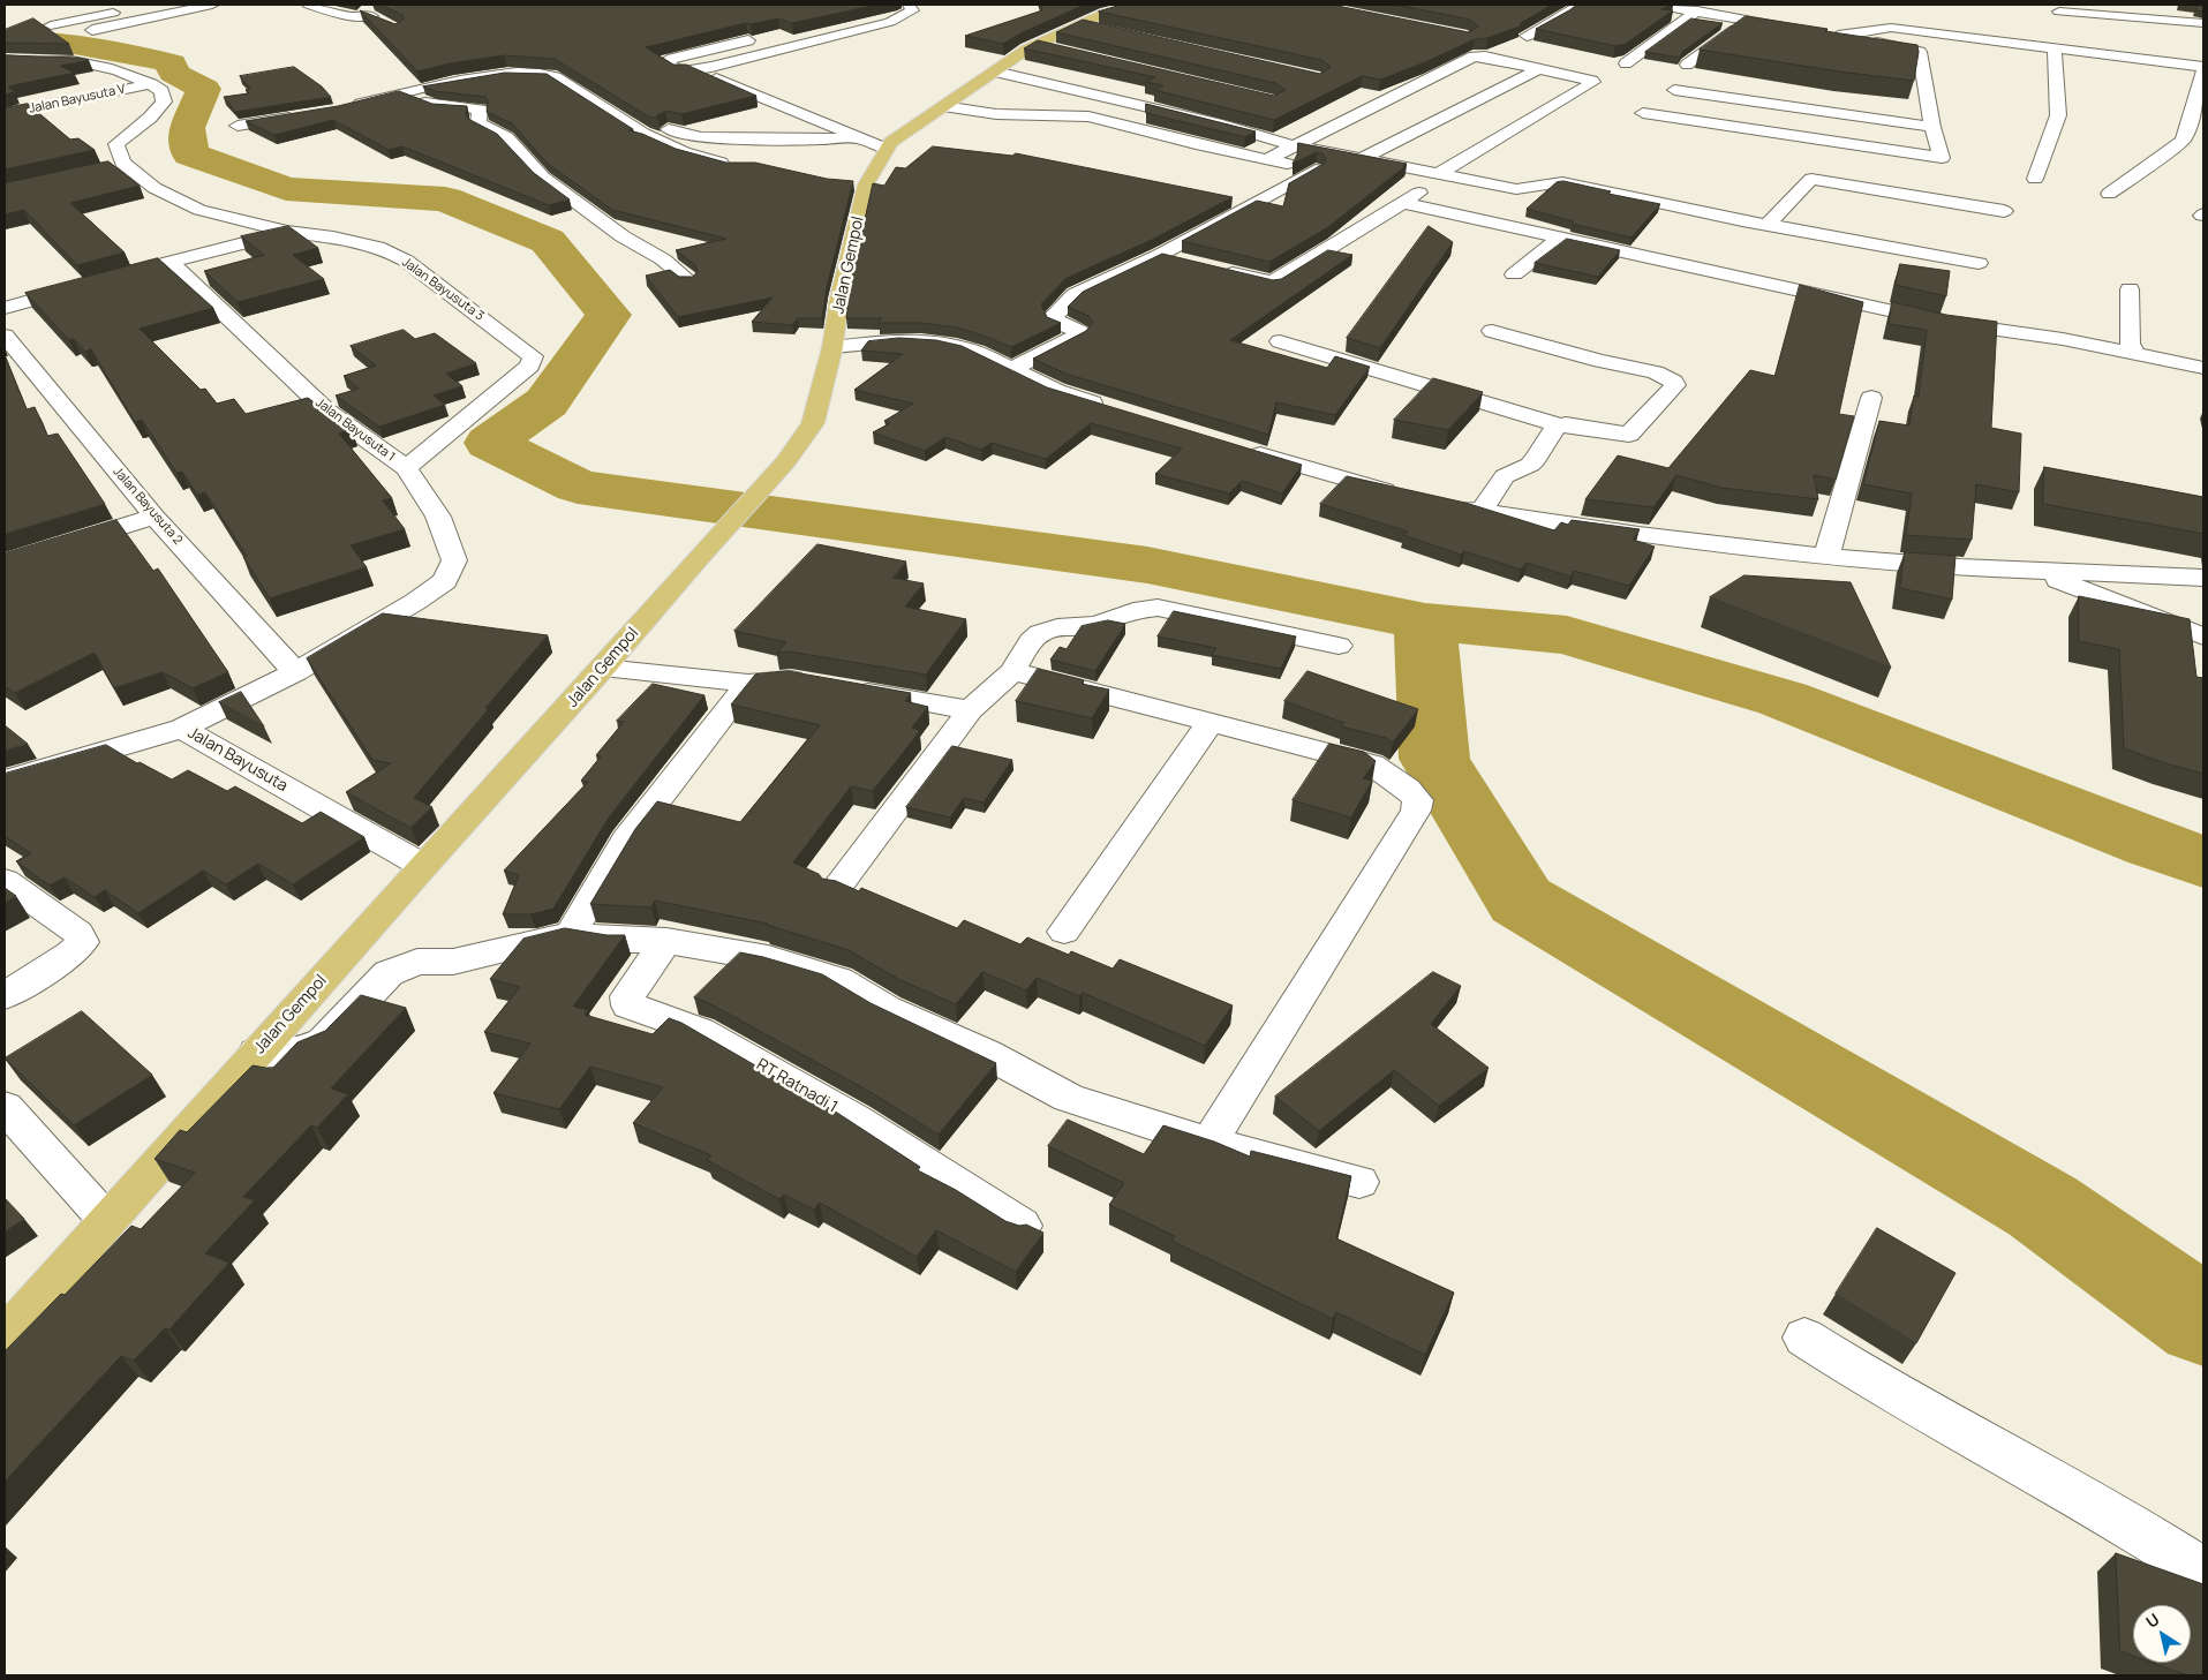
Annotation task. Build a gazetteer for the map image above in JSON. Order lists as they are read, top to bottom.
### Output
{
  "streets": {
    "main road": ["Jalan Gempol"],
    "street": [
      "Jalan Bayusuta V",
      "Jalan Bayusuta 3",
      "Jalan Bayusuta 1",
      "Jalan Bayusuta 2",
      "Jalan Bayusuta",
      "RT Ratnadi 1"
    ]
  },
  "crossings": [
    ["Jalan Gempol", "Jalan Bayusuta"],
    ["Jalan Bayusuta 3", "Jalan Bayusuta 1"],
    ["Jalan Bayusuta 1", "Jalan Bayusuta 2"],
    ["Jalan Bayusuta 1", "Jalan Bayusuta"]
  ],
  "north": "top left"
}
